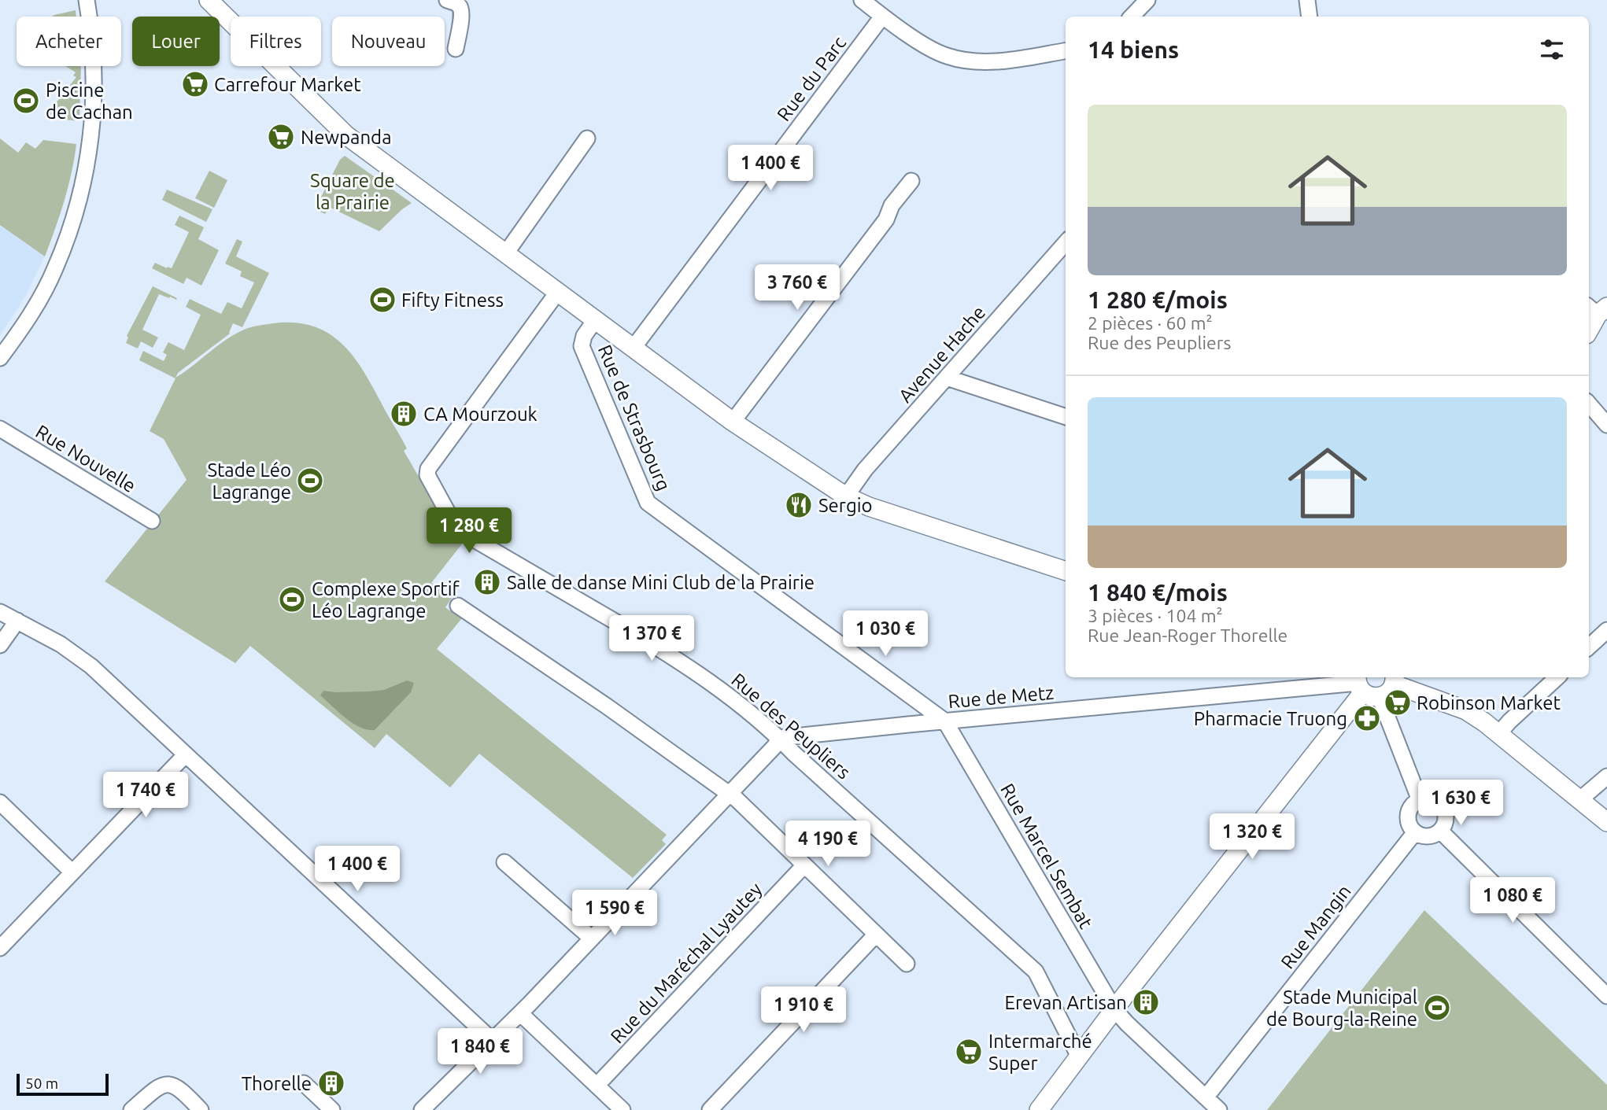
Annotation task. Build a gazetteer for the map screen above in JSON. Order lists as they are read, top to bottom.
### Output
{
  "streets": {
    "street": [
      "Rue du Parc",
      "Avenue Hache",
      "Rue de Strasbourg",
      "Rue Nouvelle",
      "Rue de Metz",
      "Rue des Peupliers",
      "Rue Marcel Sembat",
      "Rue Mangin",
      "Rue du Maréchal Lyautey"
    ]
  },
  "crossings": [
    ["Rue de Strasbourg", "Rue de Metz"],
    ["Rue de Strasbourg", "Rue Marcel Sembat"],
    ["Rue de Metz", "Rue des Peupliers"],
    ["Rue de Metz", "Rue Marcel Sembat"],
    ["Rue Marcel Sembat", "Rue Mangin"]
  ],
  "parks": ["Square de la Prairie"],
  "places": {
    "supermarket": [
      "Carrefour Market",
      "Newpanda",
      "Robinson Market",
      "Intermarché Super"
    ],
    "sports": [
      "Piscine de Cachan",
      "Fifty Fitness",
      "Stade Léo Lagrange",
      "Complexe Sportif Léo Lagrange",
      "Stade Municipal de Bourg-la-Reine"
    ],
    "building": [
      "CA Mourzouk",
      "Salle de danse Mini Club de la Prairie",
      "Erevan Artisan",
      "Thorelle"
    ],
    "restaurant": ["Sergio"],
    "pharmacy": ["Pharmacie Truong"]
  },
  "scale_bar": "50 m",
  "page": {
    "chip": [
      "Acheter",
      "Louer",
      "Filtres",
      "Nouveau"
    ],
    "heading": "14 biens",
    "list": [
      {
        "name": "1 280 €/mois",
        "note": "2 pièces · 60 m² · Rue des Peupliers"
      },
      {
        "name": "1 840 €/mois",
        "note": "3 pièces · 104 m² · Rue Jean-Roger Thorelle"
      }
    ],
    "price": [
      "1 400 €",
      "3 760 €",
      "1 280 €",
      "1 030 €",
      "1 370 €",
      "1 740 €",
      "1 630 €",
      "1 320 €",
      "4 190 €",
      "1 400 €",
      "1 080 €",
      "1 590 €",
      "1 910 €",
      "1 840 €"
    ],
    "scale": "50 m"
  }
}
